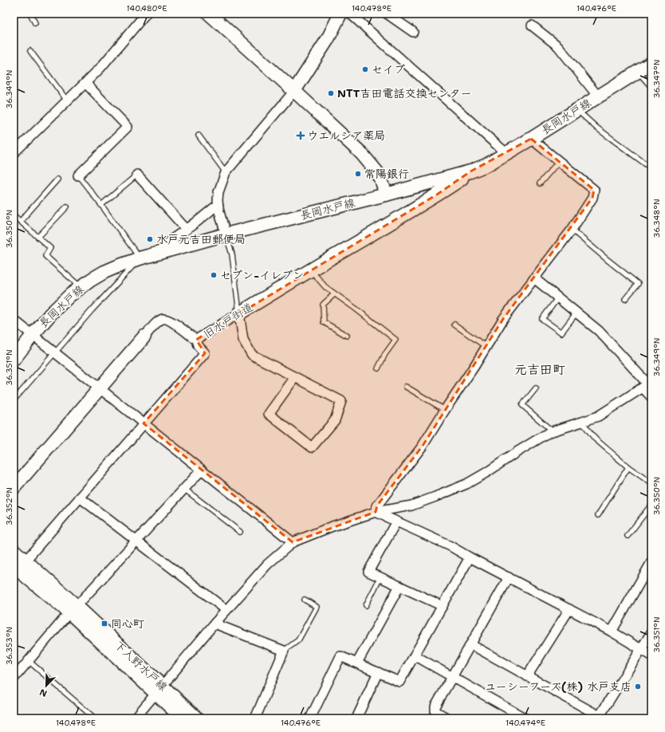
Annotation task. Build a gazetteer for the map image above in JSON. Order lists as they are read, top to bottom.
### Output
{
  "streets": {
    "main road": ["長岡水戸線", "旧水戸街道", "下入野水戸線"]
  },
  "crossings": [
    ["長岡水戸線", "旧水戸街道"]
  ],
  "districts": ["元吉田町"],
  "places": {
    "other": [
      "セイブ",
      "NTT吉田電話交換センター",
      "常陽銀行",
      "水戸元吉田郵便局",
      "セブン-イレブン",
      "ユーシーフーズ(株) 水戸支店"
    ],
    "health": ["ウエルシア薬局"],
    "transit": ["同心町"]
  },
  "north": "bottom left",
  "coordinates": [
    "140.480°E",
    "140.478°E",
    "140.476°E",
    "36.347°N",
    "36.349°N",
    "36.348°N",
    "36.350°N",
    "36.351°N",
    "36.352°N",
    "36.353°N",
    "140.474°E"
  ]
}
